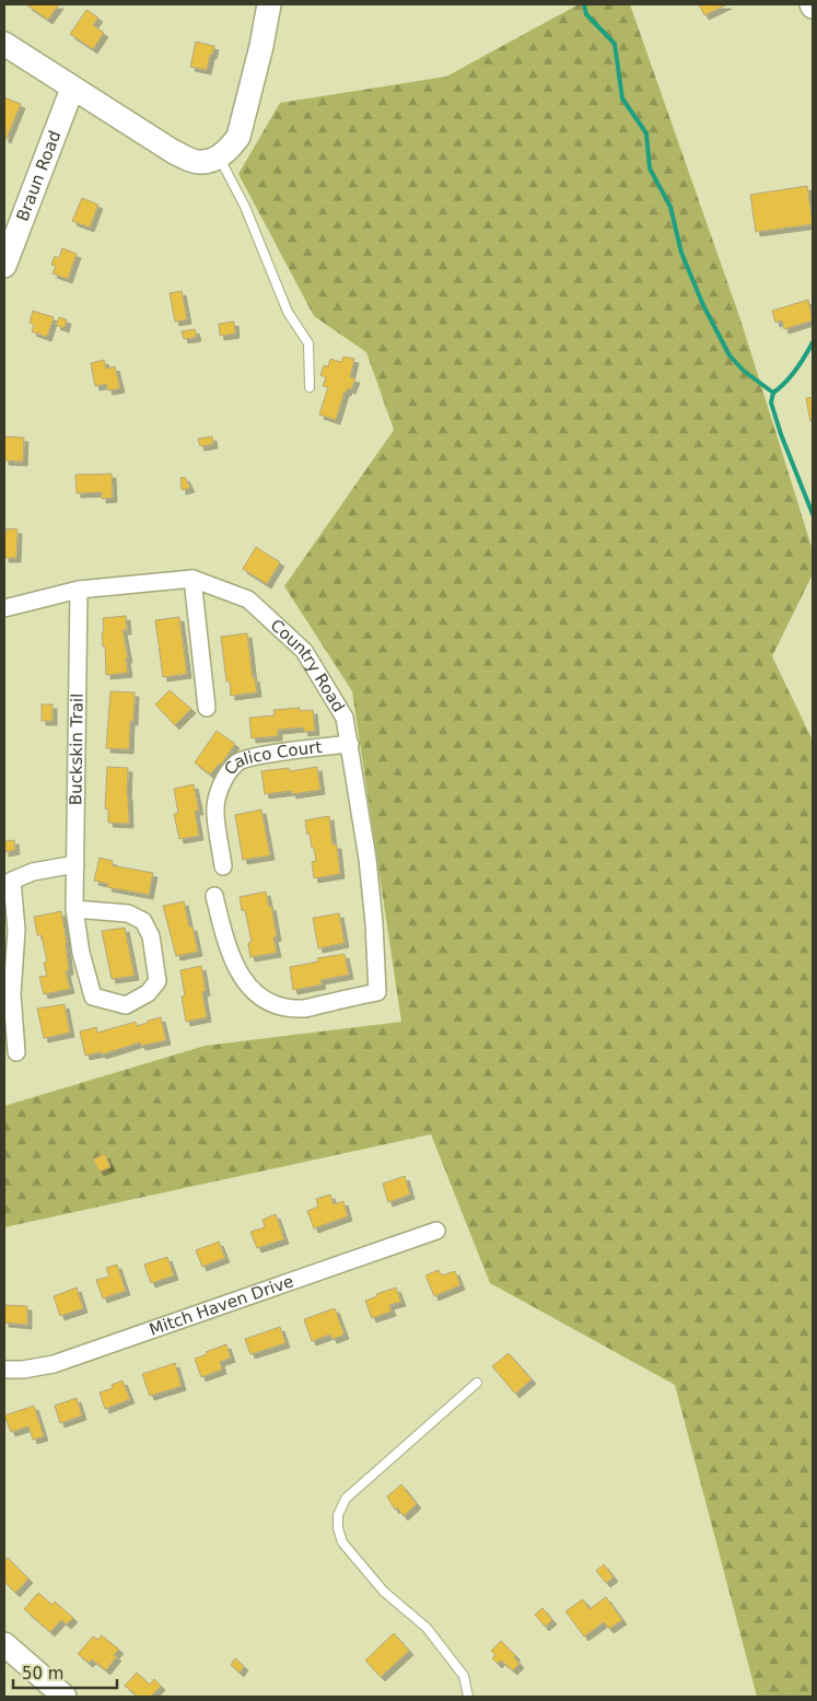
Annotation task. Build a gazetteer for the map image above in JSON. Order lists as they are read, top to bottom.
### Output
{
  "streets": {
    "street": [
      "Braun Road",
      "Country Road",
      "Buckskin Trail",
      "Calico Court",
      "Mitch Haven Drive"
    ]
  },
  "crossings": [
    ["Country Road", "Buckskin Trail"],
    ["Country Road", "Calico Court"]
  ],
  "scale_bar": "50 m"
}
